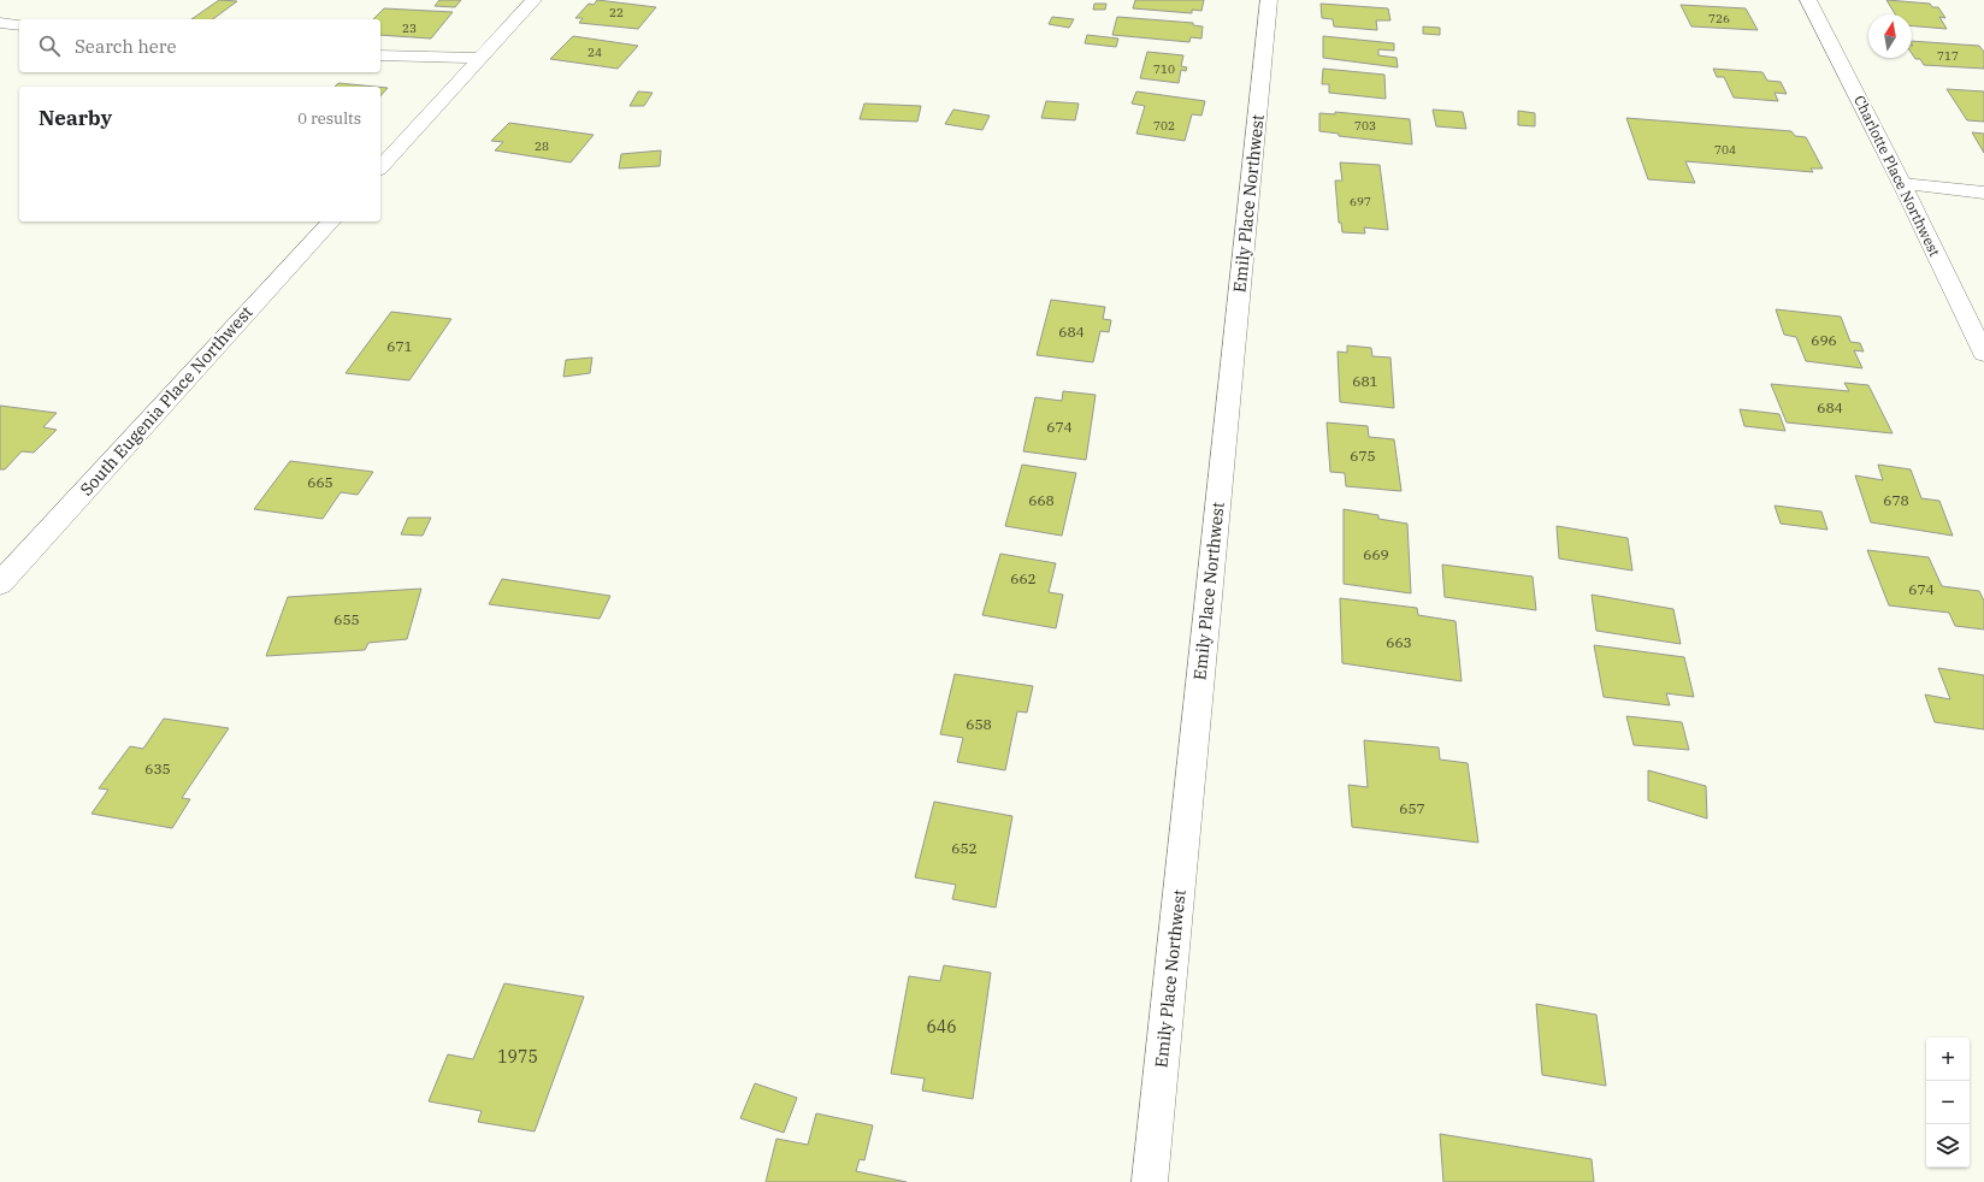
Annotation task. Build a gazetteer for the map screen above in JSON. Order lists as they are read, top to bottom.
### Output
{
  "streets": {
    "street": ["Charlotte Place Northwest", "Emily Place Northwest", "South Eugenia Place Northwest"]
  },
  "house_numbers": [
    "22",
    "726",
    "23",
    "24",
    "717",
    "710",
    "702",
    "703",
    "28",
    "704",
    "697",
    "684",
    "696",
    "671",
    "681",
    "684",
    "674",
    "675",
    "665",
    "668",
    "678",
    "669",
    "662",
    "674",
    "655",
    "663",
    "658",
    "635",
    "657",
    "652",
    "646",
    "1975"
  ],
  "north": "top",
  "page": {
    "search": "Search here",
    "heading": ["Nearby", "0 results"],
    "map_buttons": ["+", "−"]
  }
}
